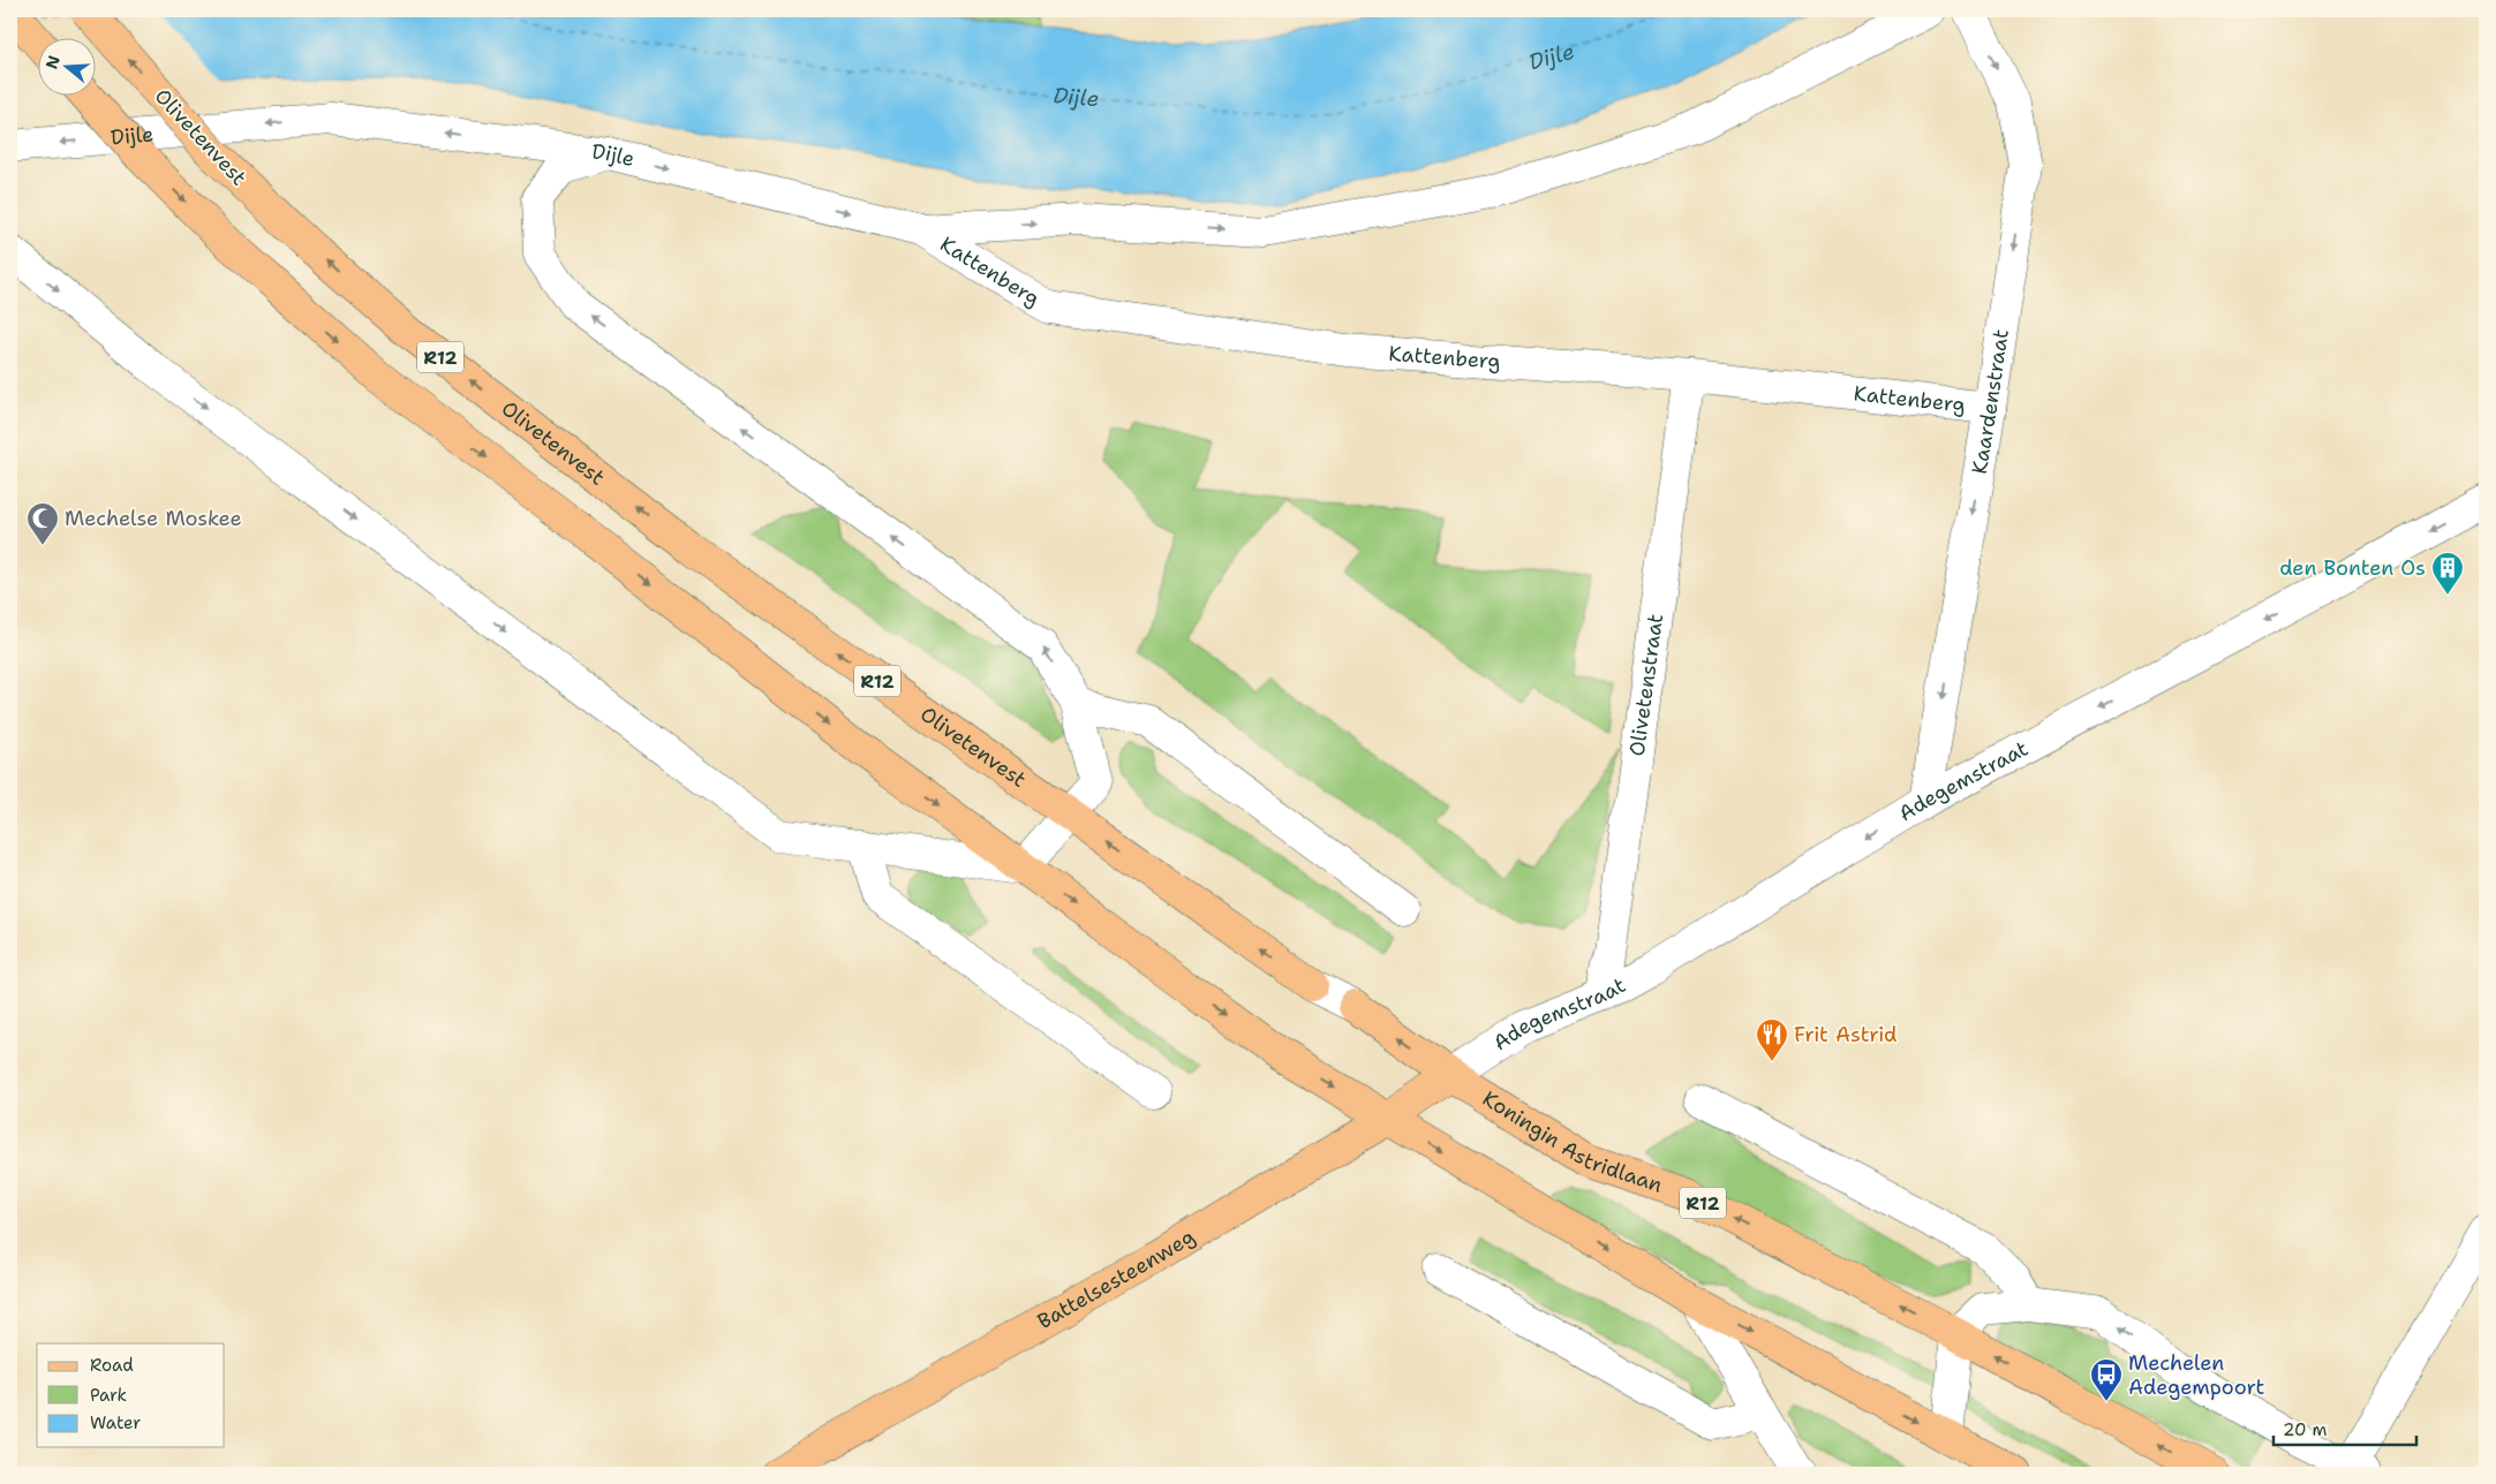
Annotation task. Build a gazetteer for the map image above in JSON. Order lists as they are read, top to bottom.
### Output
{
  "streets": {
    "main road": [
      "Olivetenvest",
      "R12",
      "Koningin Astridlaan",
      "Battelsesteenweg"
    ],
    "street": [
      "Dijle",
      "Kattenberg",
      "Kaardenstraat",
      "Olivetenstraat",
      "Adegemstraat"
    ]
  },
  "crossings": [
    ["Dijle", "Kattenberg"],
    ["Olivetenvest", "Koningin Astridlaan"],
    ["Kattenberg", "Kaardenstraat"],
    ["Kattenberg", "Olivetenstraat"],
    ["R12", "Battelsesteenweg"],
    ["Kaardenstraat", "Adegemstraat"],
    ["Olivetenstraat", "Adegemstraat"],
    ["Adegemstraat", "Koningin Astridlaan"],
    ["Adegemstraat", "Battelsesteenweg"],
    ["Koningin Astridlaan", "Battelsesteenweg"]
  ],
  "one_way": ["Kaardenstraat", "Adegemstraat"],
  "water": ["Dijle"],
  "places": {
    "mosque": ["Mechelse Moskee"],
    "building": ["den Bonten Os"],
    "restaurant": ["Frit Astrid"],
    "bus stop": ["Mechelen Adegempoort"]
  },
  "legend": ["Road", "Park", "Water"],
  "scale_bar": "20 m",
  "north": "left"
}
